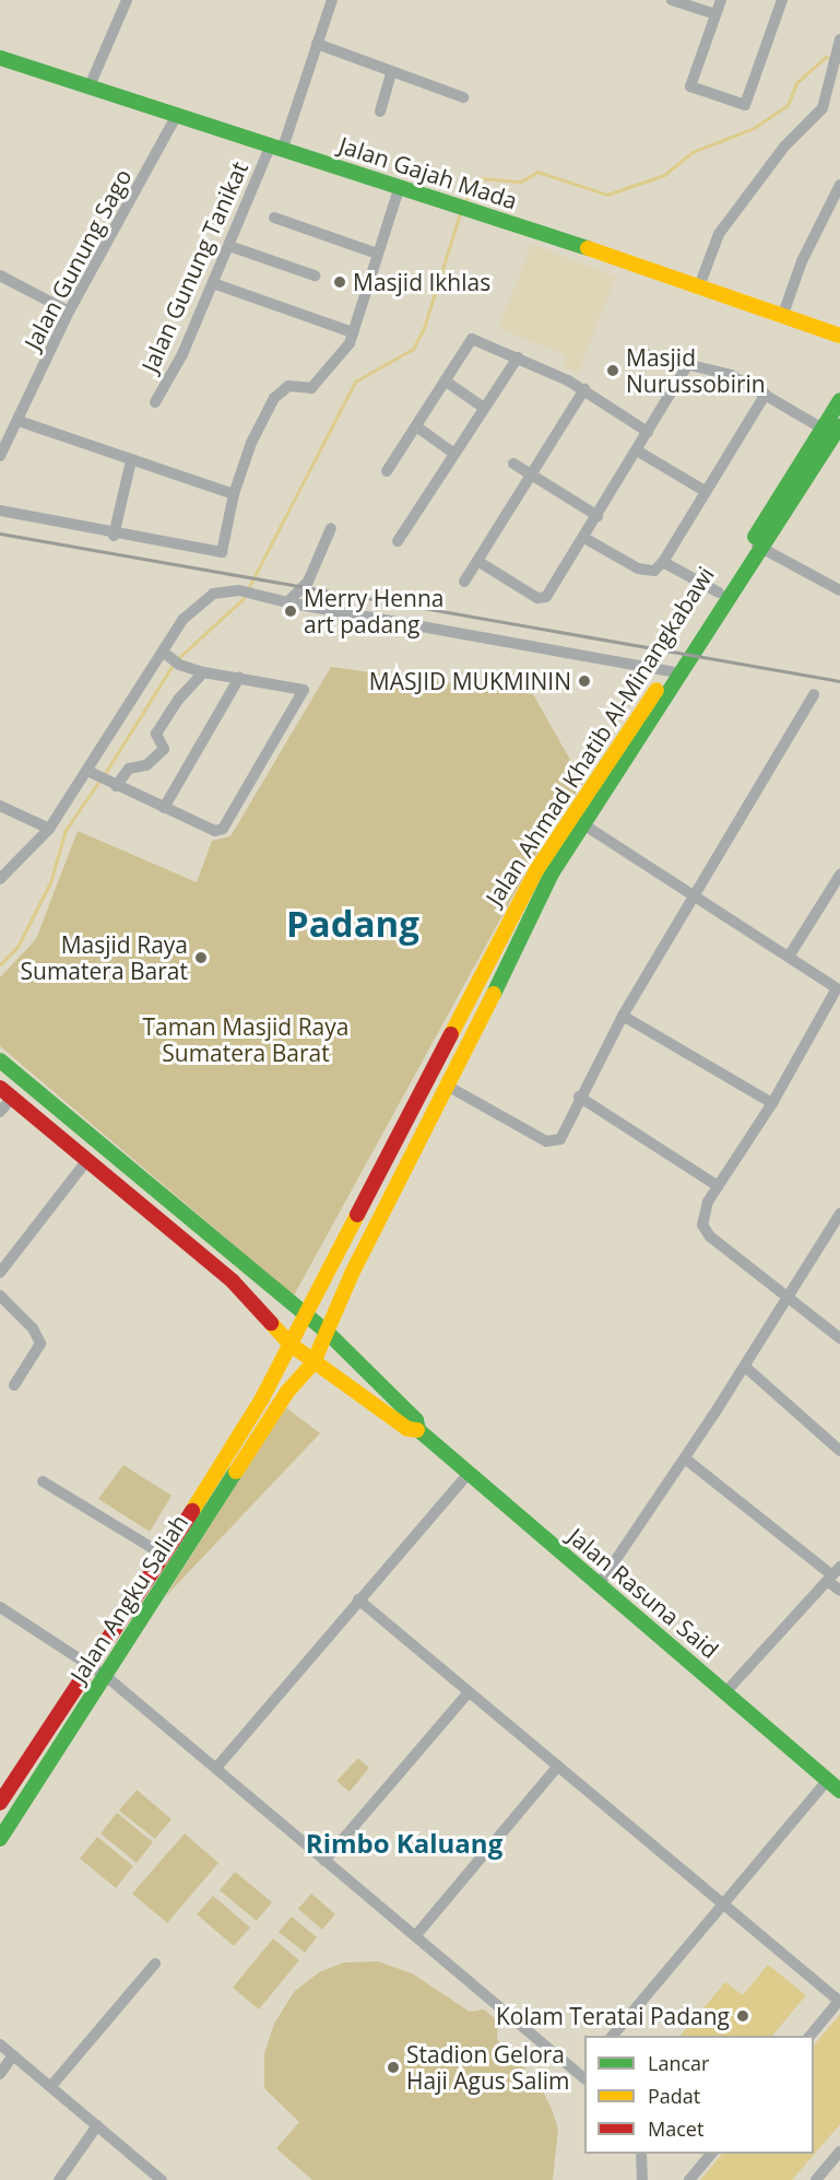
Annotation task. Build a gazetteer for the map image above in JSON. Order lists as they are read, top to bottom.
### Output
{
  "streets": {
    "main road": [
      "Jalan Gajah Mada",
      "Jalan Ahmad Khatib Al-Minangkabawi",
      "Jalan Rasuna Said",
      "Jalan Angku Saliah"
    ],
    "street": ["Jalan Gunung Sago", "Jalan Gunung Tanikat"]
  },
  "crossings": [
    ["Jalan Gajah Mada", "Jalan Gunung Sago"],
    ["Jalan Gajah Mada", "Jalan Gunung Tanikat"],
    ["Jalan Ahmad Khatib Al-Minangkabawi", "Jalan Angku Saliah"]
  ],
  "districts": ["Padang", "Rimbo Kaluang"],
  "parks": ["Taman Masjid Raya Sumatera Barat"],
  "places": [
    "Masjid Ikhlas",
    "Masjid Nurussobirin",
    "Merry Henna art padang",
    "MASJID MUKMININ",
    "Masjid Raya Sumatera Barat",
    "Kolam Teratai Padang",
    "Stadion Gelora Haji Agus Salim"
  ],
  "legend": ["Lancar", "Padat", "Macet"]
}
